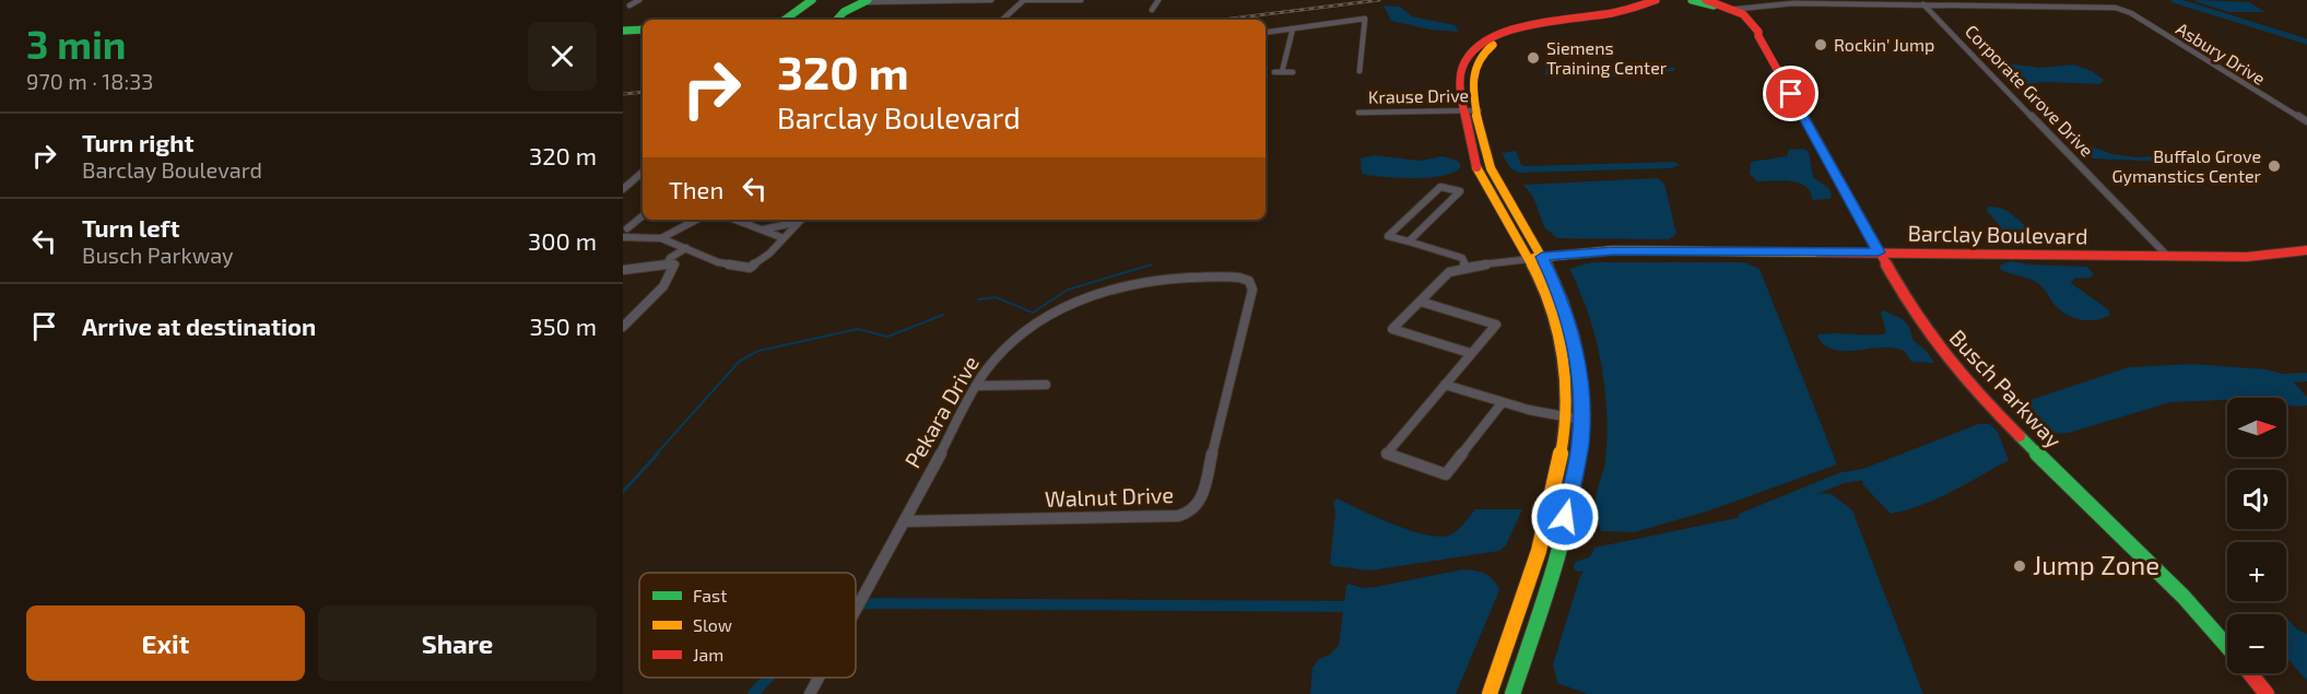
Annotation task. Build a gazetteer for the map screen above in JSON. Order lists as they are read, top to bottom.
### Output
{
  "streets": {
    "main road": ["Barclay Boulevard", "Busch Parkway"],
    "street": [
      "Asbury Drive",
      "Corporate Grove Drive",
      "Krause Drive",
      "Pekara Drive",
      "Walnut Drive"
    ]
  },
  "crossings": [
    ["Asbury Drive", "Corporate Grove Drive"],
    ["Corporate Grove Drive", "Barclay Boulevard"],
    ["Barclay Boulevard", "Busch Parkway"],
    ["Pekara Drive", "Walnut Drive"]
  ],
  "places": [
    "Rockin' Jump",
    "Siemens Training Center",
    "Buffalo Grove Gymanstics Center",
    "Jump Zone"
  ],
  "legend": ["Fast", "Slow", "Jam"],
  "north": "right",
  "page": {
    "heading": ["3 min", "970 m · 18:33"],
    "turn": ["320 m", "Barclay Boulevard"],
    "list": [
      {
        "name": "Turn right",
        "note": "Barclay Boulevard",
        "value": "320 m"
      },
      {
        "name": "Turn left",
        "note": "Busch Parkway",
        "value": "300 m"
      },
      {
        "name": "Arrive at destination",
        "value": "350 m"
      }
    ],
    "then": "Then",
    "map_buttons": ["+", "−"],
    "buttons": ["Exit", "Share"]
  }
}
